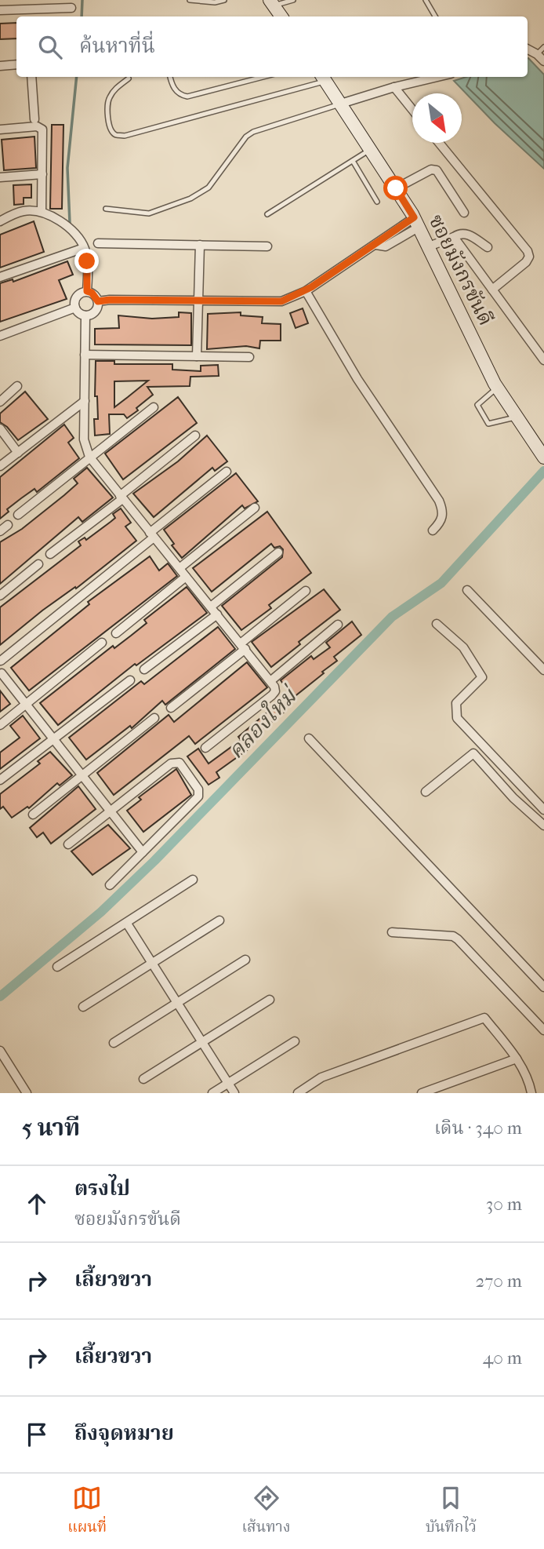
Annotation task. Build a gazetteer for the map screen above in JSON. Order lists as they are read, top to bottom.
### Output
{
  "streets": {
    "street": ["ซอยมังกรขันดี"]
  },
  "water": ["คลองใหม่"],
  "north": "bottom right",
  "page": {
    "search": "ค้นหาที่นี่",
    "heading": ["5 นาที", "เดิน · 340 m"],
    "list": [
      ["ตรงไป", "ซอยมังกรขันดี", "30 m"],
      ["เลี้ยวขวา", "270 m"],
      ["เลี้ยวขวา", "40 m"],
      "ถึงจุดหมาย"
    ],
    "nav": ["แผนที่", "เส้นทาง", "บันทึกไว้"]
  }
}
